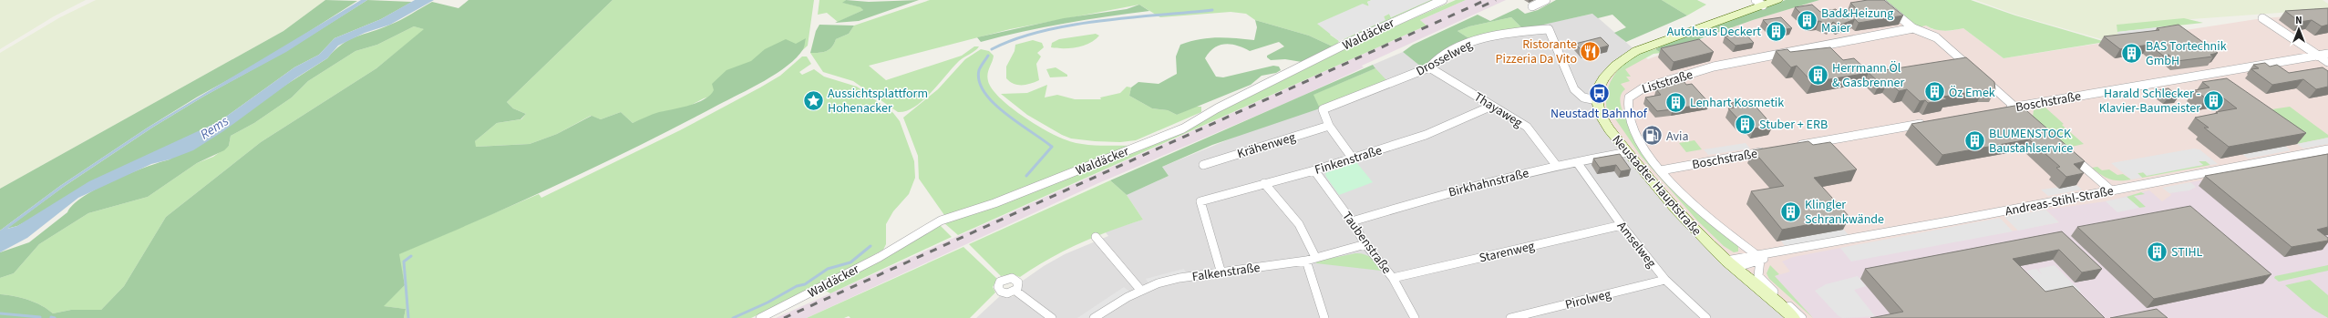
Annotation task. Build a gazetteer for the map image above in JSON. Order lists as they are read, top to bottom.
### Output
{
  "streets": {
    "street": [
      "Waldäcker",
      "Drosselweg",
      "Liststraße",
      "Boschstraße",
      "Thayaweg",
      "Krähenweg",
      "Finkenstraße",
      "Birkhahnstraße",
      "Neustadter Hauptstraße",
      "Andreas-Stihl-Straße",
      "Taubenstraße",
      "Amselweg",
      "Starenweg",
      "Falkenstraße",
      "Pirolweg"
    ]
  },
  "crossings": [
    ["Drosselweg", "Thayaweg"],
    ["Drosselweg", "Krähenweg"],
    ["Drosselweg", "Neustadter Hauptstraße"],
    ["Liststraße", "Boschstraße"],
    ["Liststraße", "Andreas-Stihl-Straße"],
    ["Thayaweg", "Finkenstraße"],
    ["Thayaweg", "Birkhahnstraße"],
    ["Finkenstraße", "Taubenstraße"],
    ["Finkenstraße", "Falkenstraße"],
    ["Birkhahnstraße", "Neustadter Hauptstraße"],
    ["Birkhahnstraße", "Taubenstraße"],
    ["Birkhahnstraße", "Amselweg"],
    ["Neustadter Hauptstraße", "Andreas-Stihl-Straße"],
    ["Taubenstraße", "Starenweg"],
    ["Taubenstraße", "Falkenstraße"],
    ["Amselweg", "Starenweg"],
    ["Amselweg", "Pirolweg"]
  ],
  "water": ["Rems"],
  "places": {
    "building": [
      "Bad&Heizung Maier",
      "Autohaus Deckert",
      "BAS Tortechnik GmbH",
      "Herrmann Öl & Gasbrenner",
      "Öz Emek",
      "Harald Schlecker - Klavier-Baumeister",
      "Lenhart Kosmetik",
      "Stuber + ERB",
      "BLUMENSTOCK Baustahlservice",
      "Klingler Schrankwände",
      "STIHL"
    ],
    "restaurant": ["Ristorante Pizzeria Da Vito"],
    "bus stop": ["Neustadt Bahnhof"],
    "place": ["Aussichtsplattform Hohenacker"],
    "fuel station": ["Avia"]
  },
  "north": "top"
}
